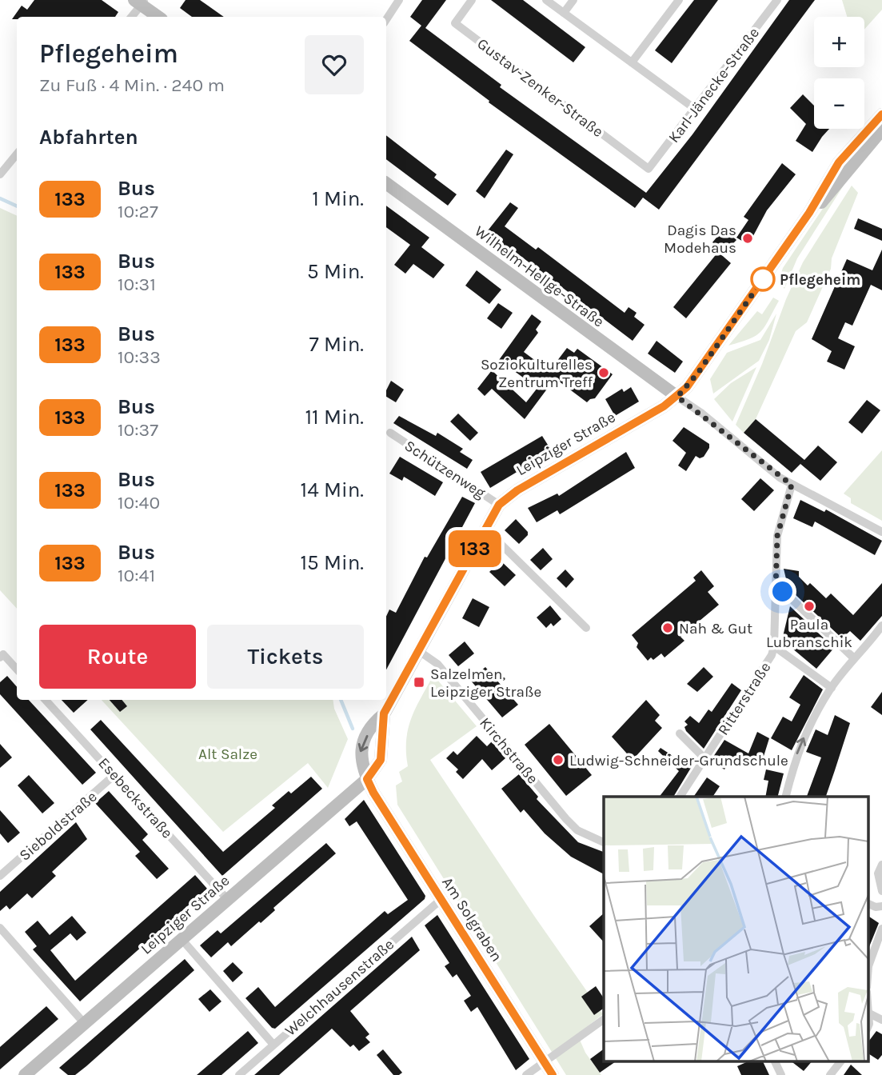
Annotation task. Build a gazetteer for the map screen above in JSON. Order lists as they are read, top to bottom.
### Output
{
  "streets": {
    "main road": ["Wilhelm-Hellge-Straße", "Leipziger Straße", "Am Solgraben"],
    "street": [
      "Karl-Jänecke-Straße",
      "Gustav-Zenker-Straße",
      "Schützenweg",
      "Ritterstraße",
      "Kirchstraße",
      "Esebeckstraße",
      "Sieboldstraße",
      "Welchhausenstraße"
    ]
  },
  "crossings": [
    ["Karl-Jänecke-Straße", "Gustav-Zenker-Straße"],
    ["Wilhelm-Hellge-Straße", "Leipziger Straße"],
    ["Leipziger Straße", "Schützenweg"],
    ["Leipziger Straße", "Kirchstraße"],
    ["Leipziger Straße", "Esebeckstraße"],
    ["Leipziger Straße", "Am Solgraben"],
    ["Esebeckstraße", "Sieboldstraße"],
    ["Am Solgraben", "Welchhausenstraße"]
  ],
  "parks": ["Alt Salze"],
  "places": {
    "other": [
      "Dagis Das Modehaus",
      "Pflegeheim",
      "Soziokulturelles Zentrum Treff",
      "Paula Lubranschik",
      "Nah & Gut",
      "Ludwig-Schneider-Grundschule"
    ],
    "transit": ["Salzelmen, Leipziger Straße"]
  },
  "lines": ["bus line 133"],
  "page": {
    "on_map": "133",
    "map_buttons": ["+", "−"],
    "heading": [
      ["Pflegeheim", "Zu Fuß · 4 Min. · 240 m"],
      "Abfahrten"
    ],
    "list": [
      {
        "mark": "133",
        "name": "Bus",
        "note": "10:27",
        "value": "1 Min."
      },
      {
        "mark": "133",
        "name": "Bus",
        "note": "10:31",
        "value": "5 Min."
      },
      {
        "mark": "133",
        "name": "Bus",
        "note": "10:33",
        "value": "7 Min."
      },
      {
        "mark": "133",
        "name": "Bus",
        "note": "10:37",
        "value": "11 Min."
      },
      {
        "mark": "133",
        "name": "Bus",
        "note": "10:40",
        "value": "14 Min."
      },
      {
        "mark": "133",
        "name": "Bus",
        "note": "10:41",
        "value": "15 Min."
      }
    ],
    "buttons": ["Route", "Tickets"]
  }
}
